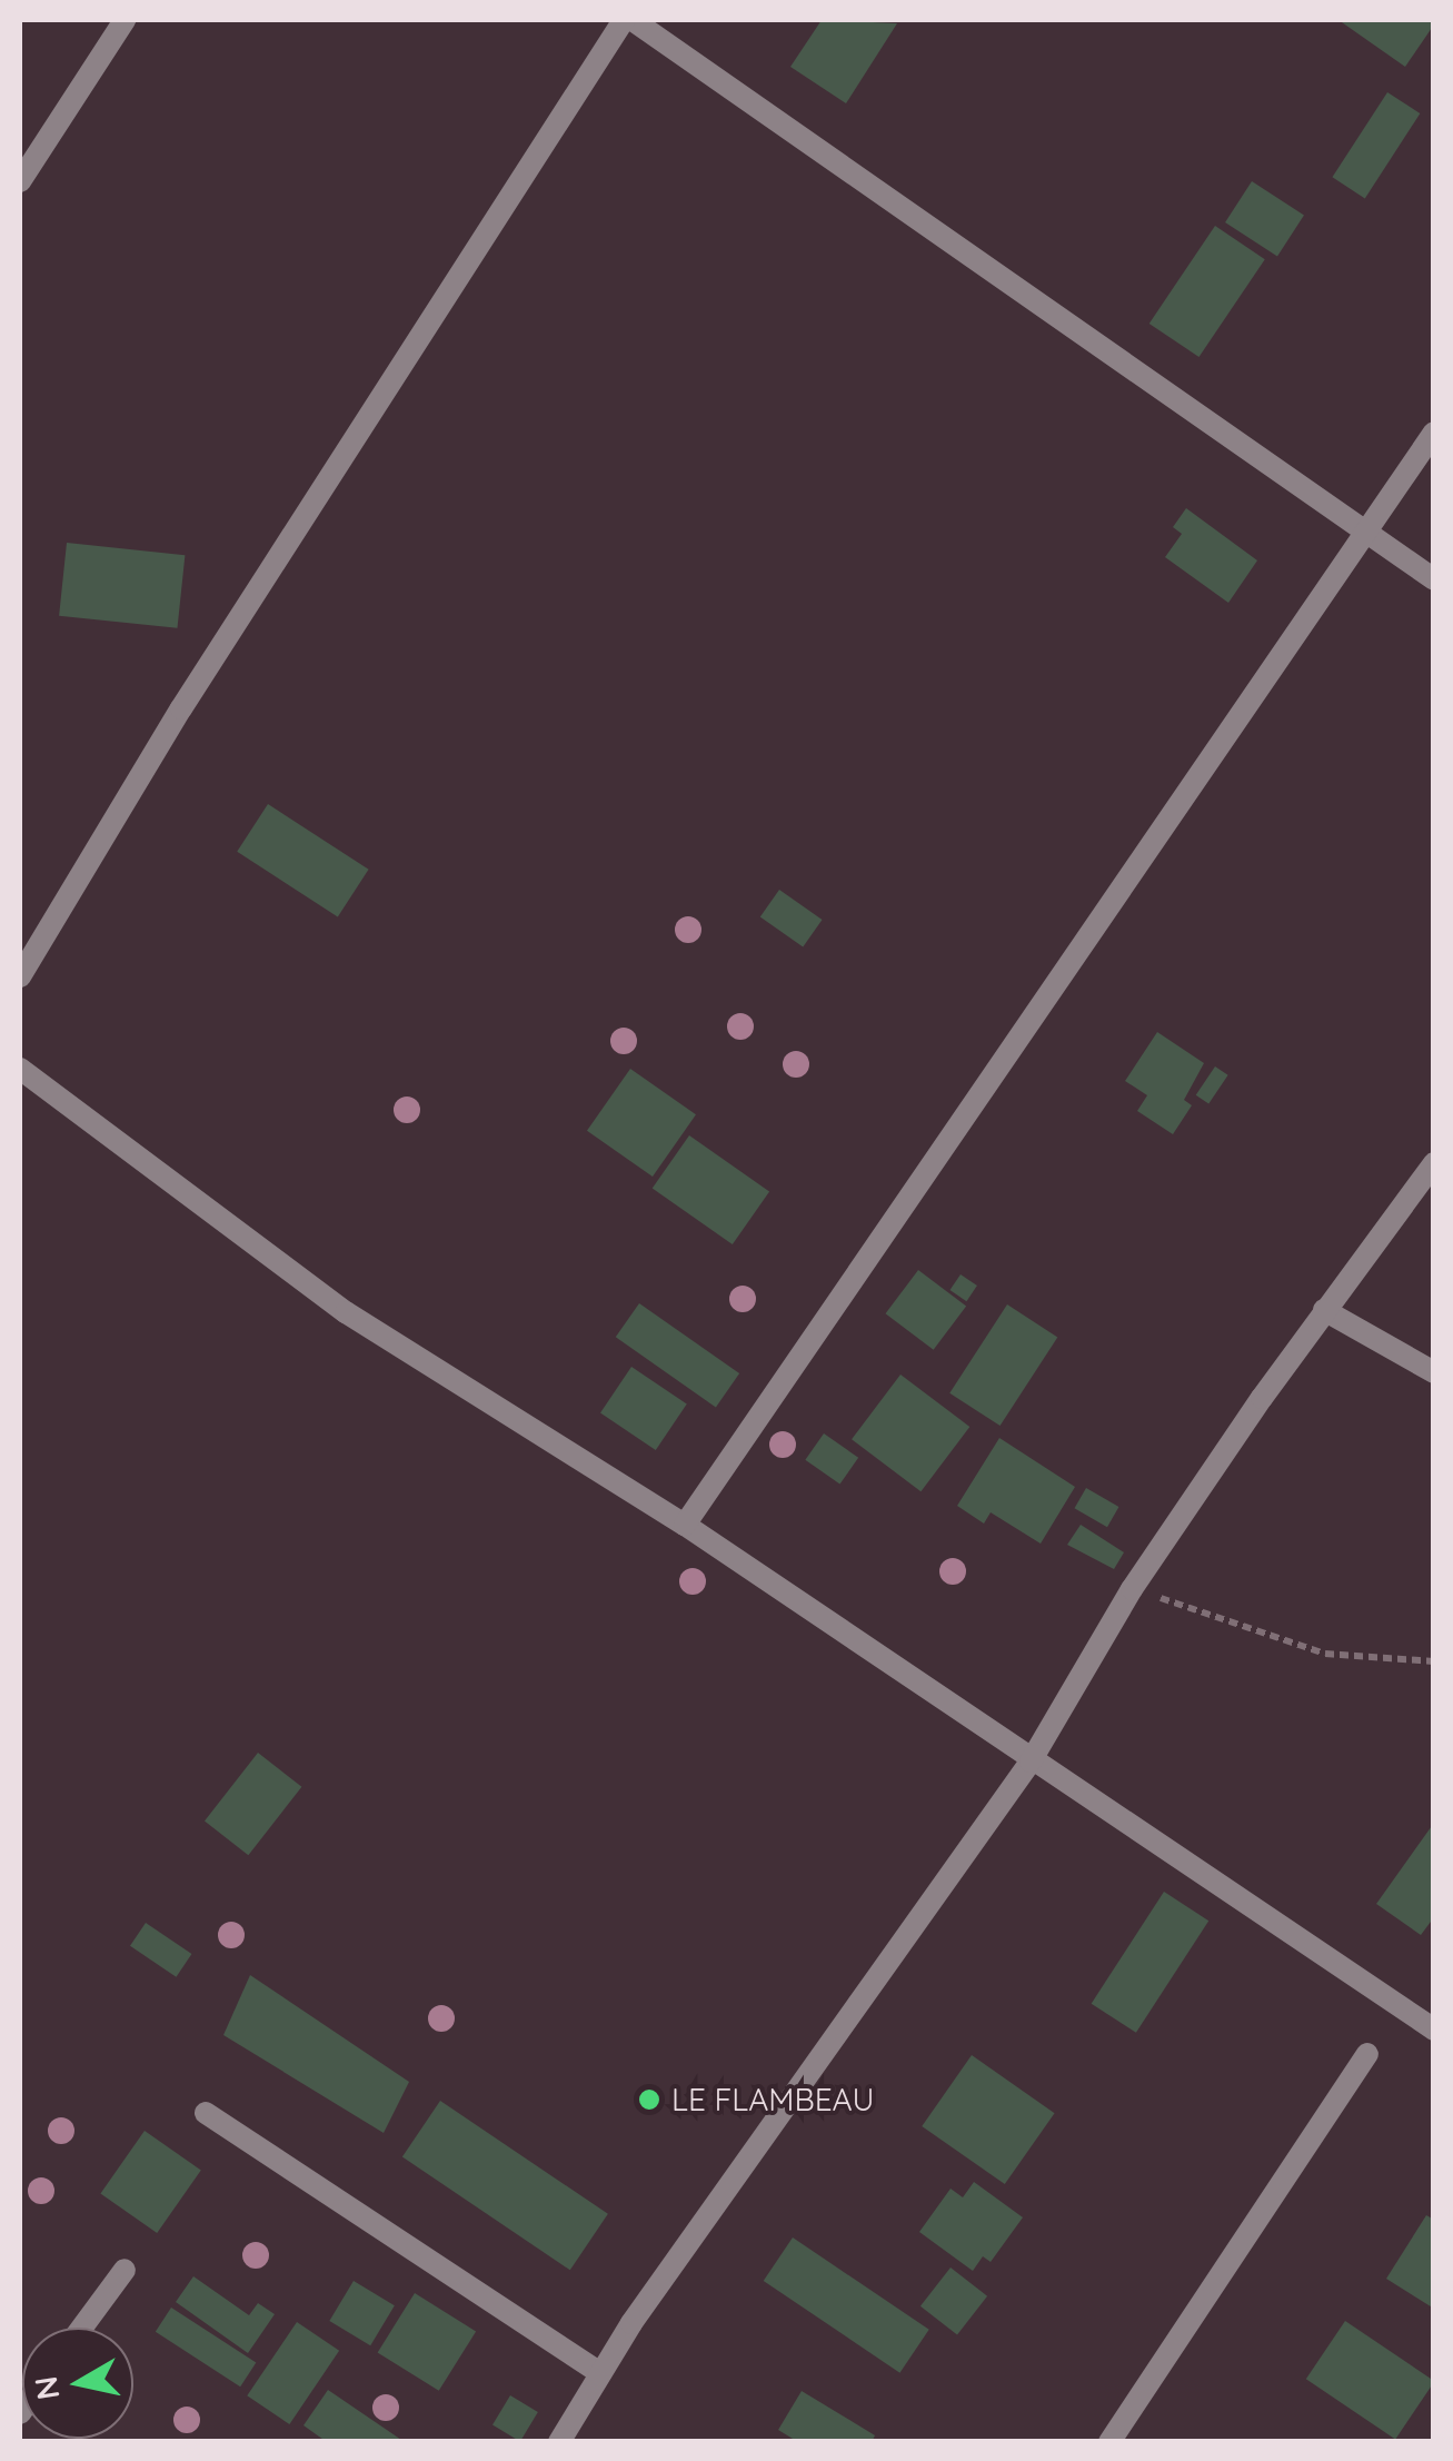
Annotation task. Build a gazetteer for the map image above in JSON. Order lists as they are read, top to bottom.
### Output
{
  "places": ["LE FLAMBEAU"],
  "north": "left"
}
